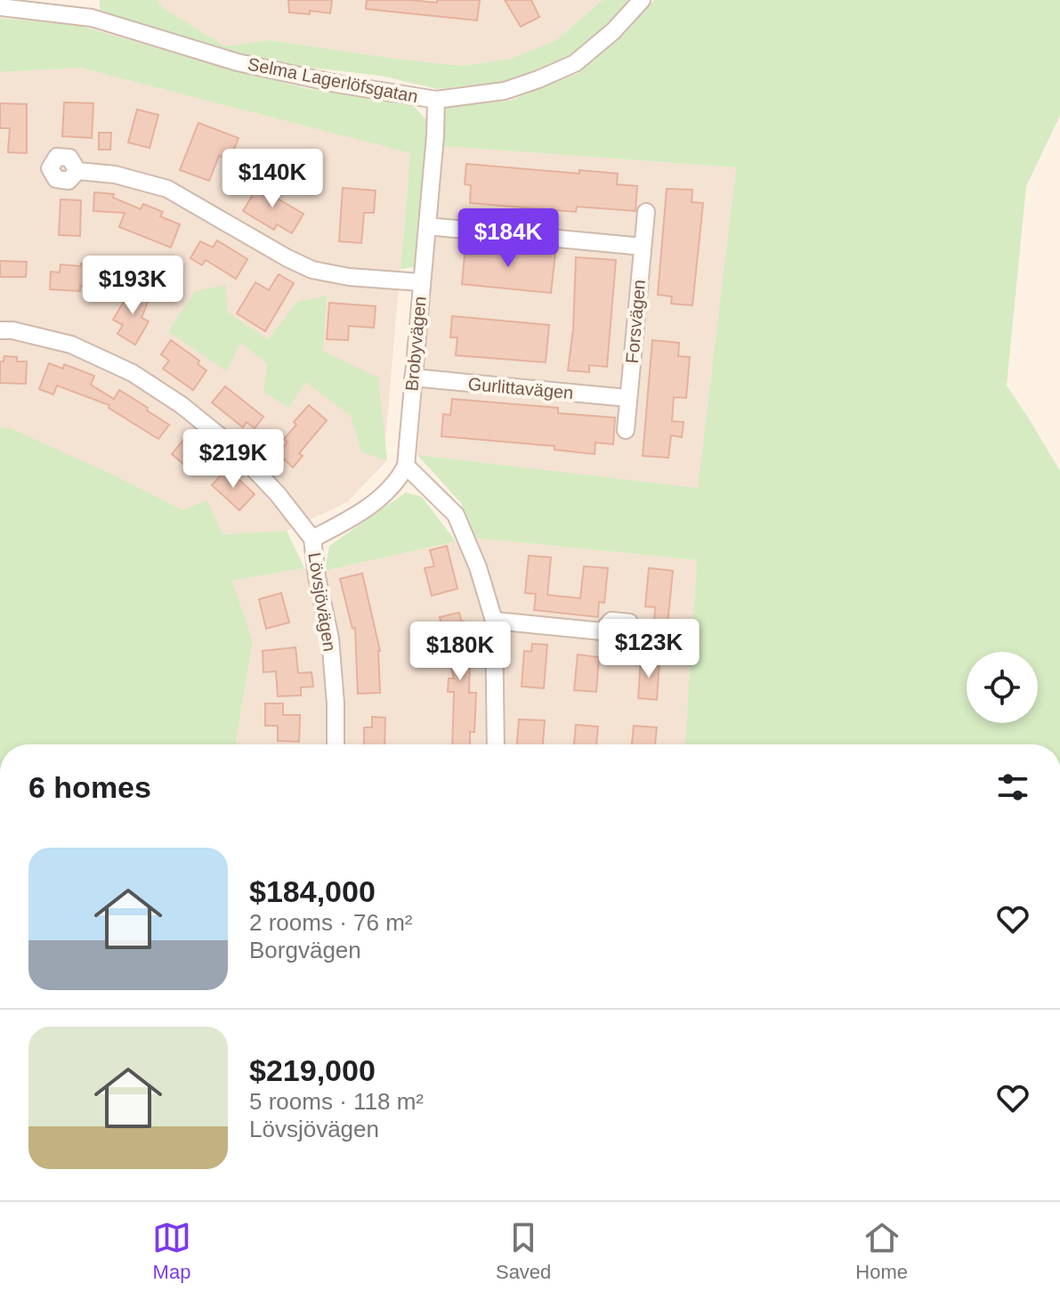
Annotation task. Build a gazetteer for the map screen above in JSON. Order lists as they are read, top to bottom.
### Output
{
  "streets": {
    "street": [
      "Selma Lagerlöfsgatan",
      "Forsvägen",
      "Brobyvägen",
      "Gurlittavägen",
      "Lövsjövägen"
    ]
  },
  "crossings": [
    ["Selma Lagerlöfsgatan", "Brobyvägen"],
    ["Forsvägen", "Gurlittavägen"],
    ["Brobyvägen", "Gurlittavägen"]
  ],
  "page": {
    "price": [
      "$140K",
      "$184K",
      "$193K",
      "$219K",
      "$123K",
      "$180K"
    ],
    "heading": "6 homes",
    "list": [
      {
        "name": "$184,000",
        "note": "2 rooms · 76 m² · Borgvägen"
      },
      {
        "name": "$219,000",
        "note": "5 rooms · 118 m² · Lövsjövägen"
      }
    ],
    "tabs": ["Map", "Saved", "Home"]
  }
}
